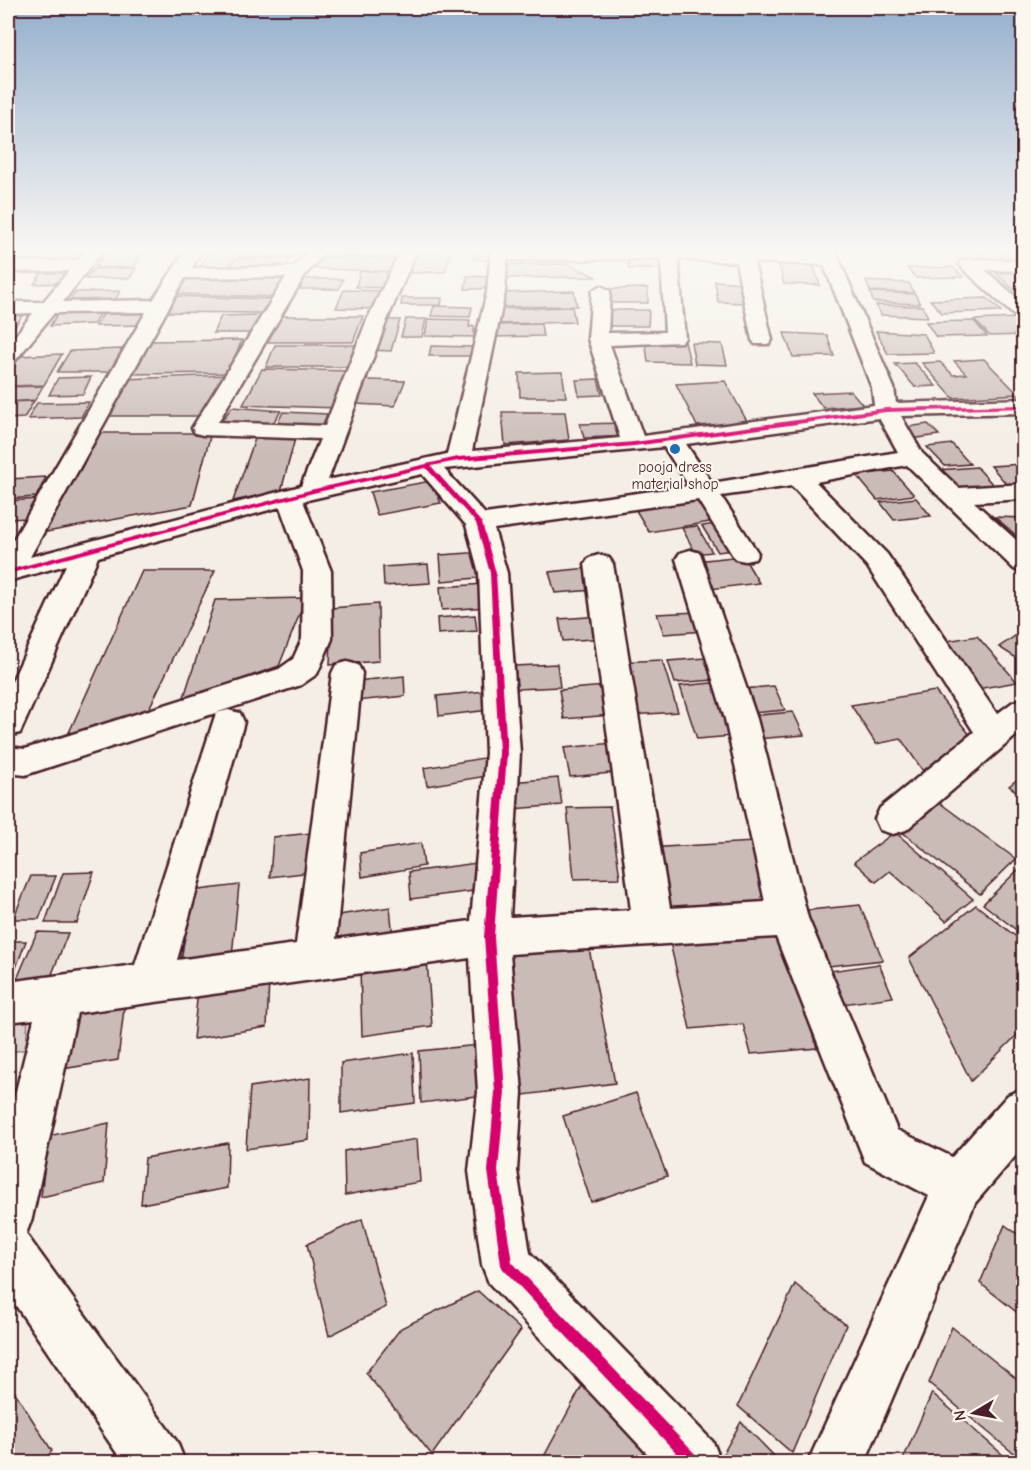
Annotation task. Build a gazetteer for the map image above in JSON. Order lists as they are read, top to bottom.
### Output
{
  "places": ["pooja dress material shop"],
  "north": "left"
}
